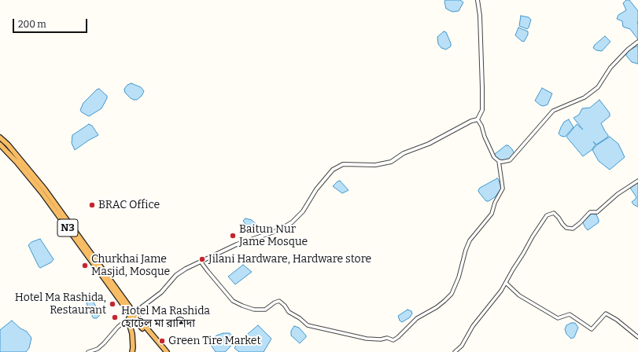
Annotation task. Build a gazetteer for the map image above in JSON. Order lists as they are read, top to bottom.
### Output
{
  "streets": {
    "highway": ["N3"]
  },
  "places": [
    "BRAC Office",
    "Baitun Nur Jame Mosque",
    "Jilani Hardware, Hardware store",
    "Churkhai Jame Masjid, Mosque",
    "Hotel Ma Rashida, Restaurant",
    "Hotel Ma Rashida হোটেল মা রাশিদা",
    "Green Tire Market"
  ],
  "scale_bar": "200 m"
}
